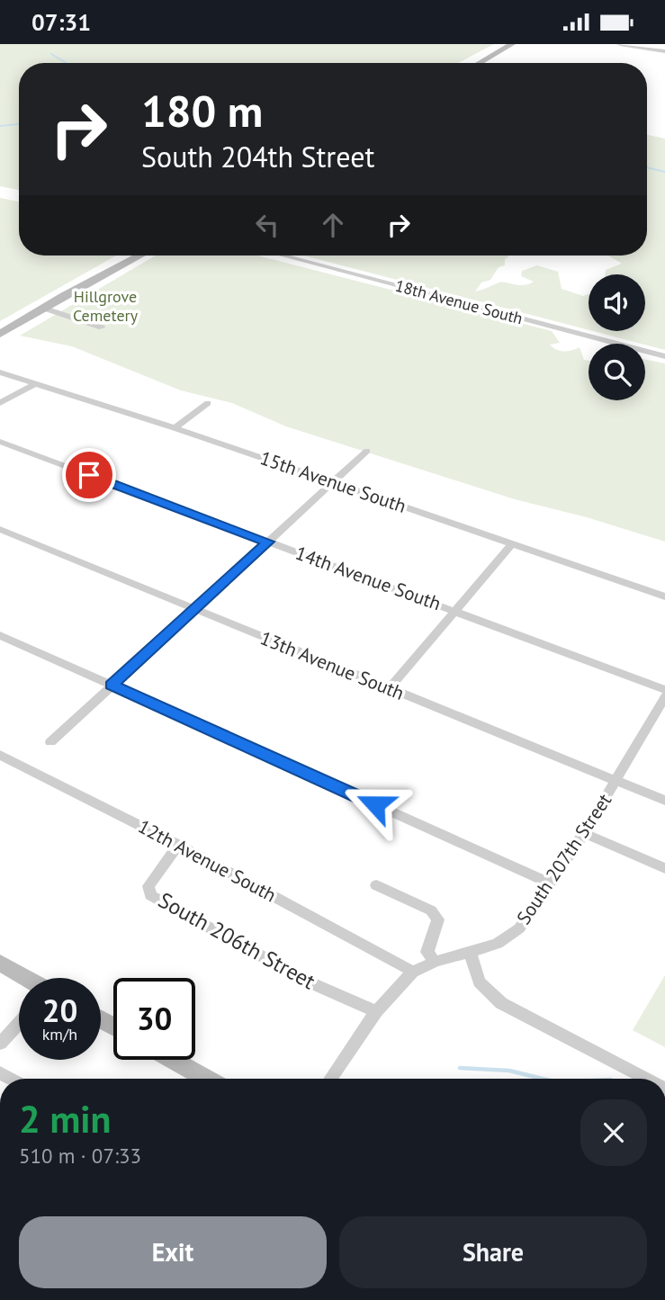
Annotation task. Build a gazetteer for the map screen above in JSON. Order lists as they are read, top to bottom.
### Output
{
  "streets": {
    "street": [
      "18th Avenue South",
      "15th Avenue South",
      "14th Avenue South",
      "13th Avenue South",
      "South 207th Street",
      "12th Avenue South",
      "South 206th Street"
    ]
  },
  "crossings": [
    ["13th Avenue South", "South 207th Street"],
    ["South 207th Street", "12th Avenue South"],
    ["South 207th Street", "South 206th Street"],
    ["12th Avenue South", "South 206th Street"]
  ],
  "parks": ["Hillgrove Cemetery"],
  "page": {
    "status": "07:31",
    "turn": ["180 m", "South 204th Street"],
    "speed": "20 km/h",
    "limit": "30",
    "heading": ["2 min", "510 m · 07:33"],
    "buttons": ["Exit", "Share"]
  }
}
